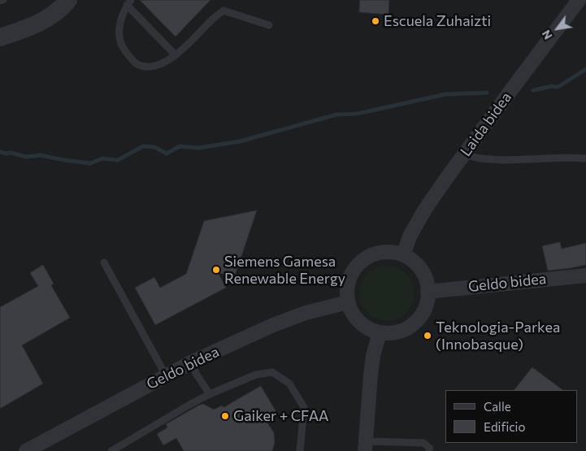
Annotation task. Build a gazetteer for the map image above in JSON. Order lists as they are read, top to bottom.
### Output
{
  "streets": {
    "street": ["Laida bidea", "Geldo bidea"]
  },
  "crossings": [
    ["Laida bidea", "Geldo bidea"]
  ],
  "places": [
    "Escuela Zuhaizti",
    "Siemens Gamesa Renewable Energy",
    "Teknologia-Parkea (Innobasque)",
    "Gaiker + CFAA"
  ],
  "legend": ["Calle", "Edificio"],
  "north": "bottom left"
}
